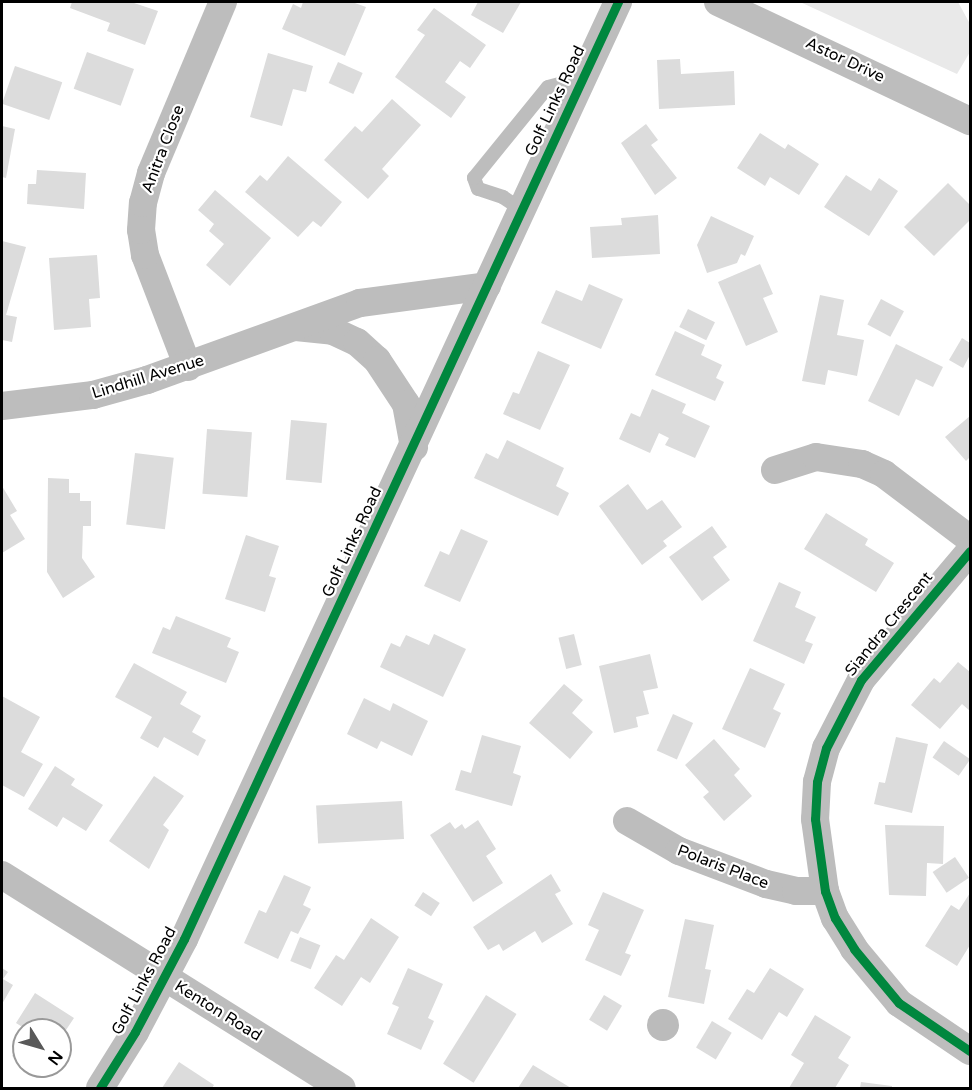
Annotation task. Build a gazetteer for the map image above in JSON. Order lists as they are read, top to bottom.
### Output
{
  "streets": {
    "street": [
      "Astor Drive",
      "Golf Links Road",
      "Anitra Close",
      "Lindhill Avenue",
      "Siandra Crescent",
      "Polaris Place",
      "Kenton Road"
    ]
  },
  "crossings": [
    ["Golf Links Road", "Lindhill Avenue"],
    ["Golf Links Road", "Kenton Road"],
    ["Anitra Close", "Lindhill Avenue"],
    ["Siandra Crescent", "Polaris Place"]
  ],
  "north": "bottom right"
}
